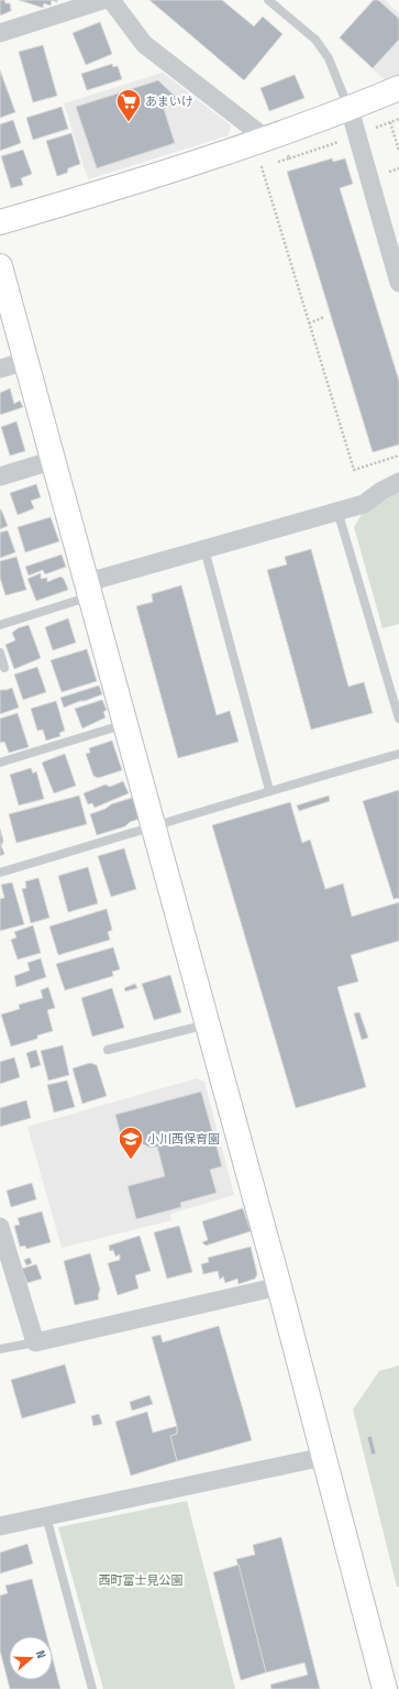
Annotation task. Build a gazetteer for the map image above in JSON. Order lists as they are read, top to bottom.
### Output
{
  "parks": ["西町富士見公園"],
  "places": {
    "supermarket": ["あまいけ"],
    "school or university": ["小川西保育園"]
  },
  "north": "right"
}
